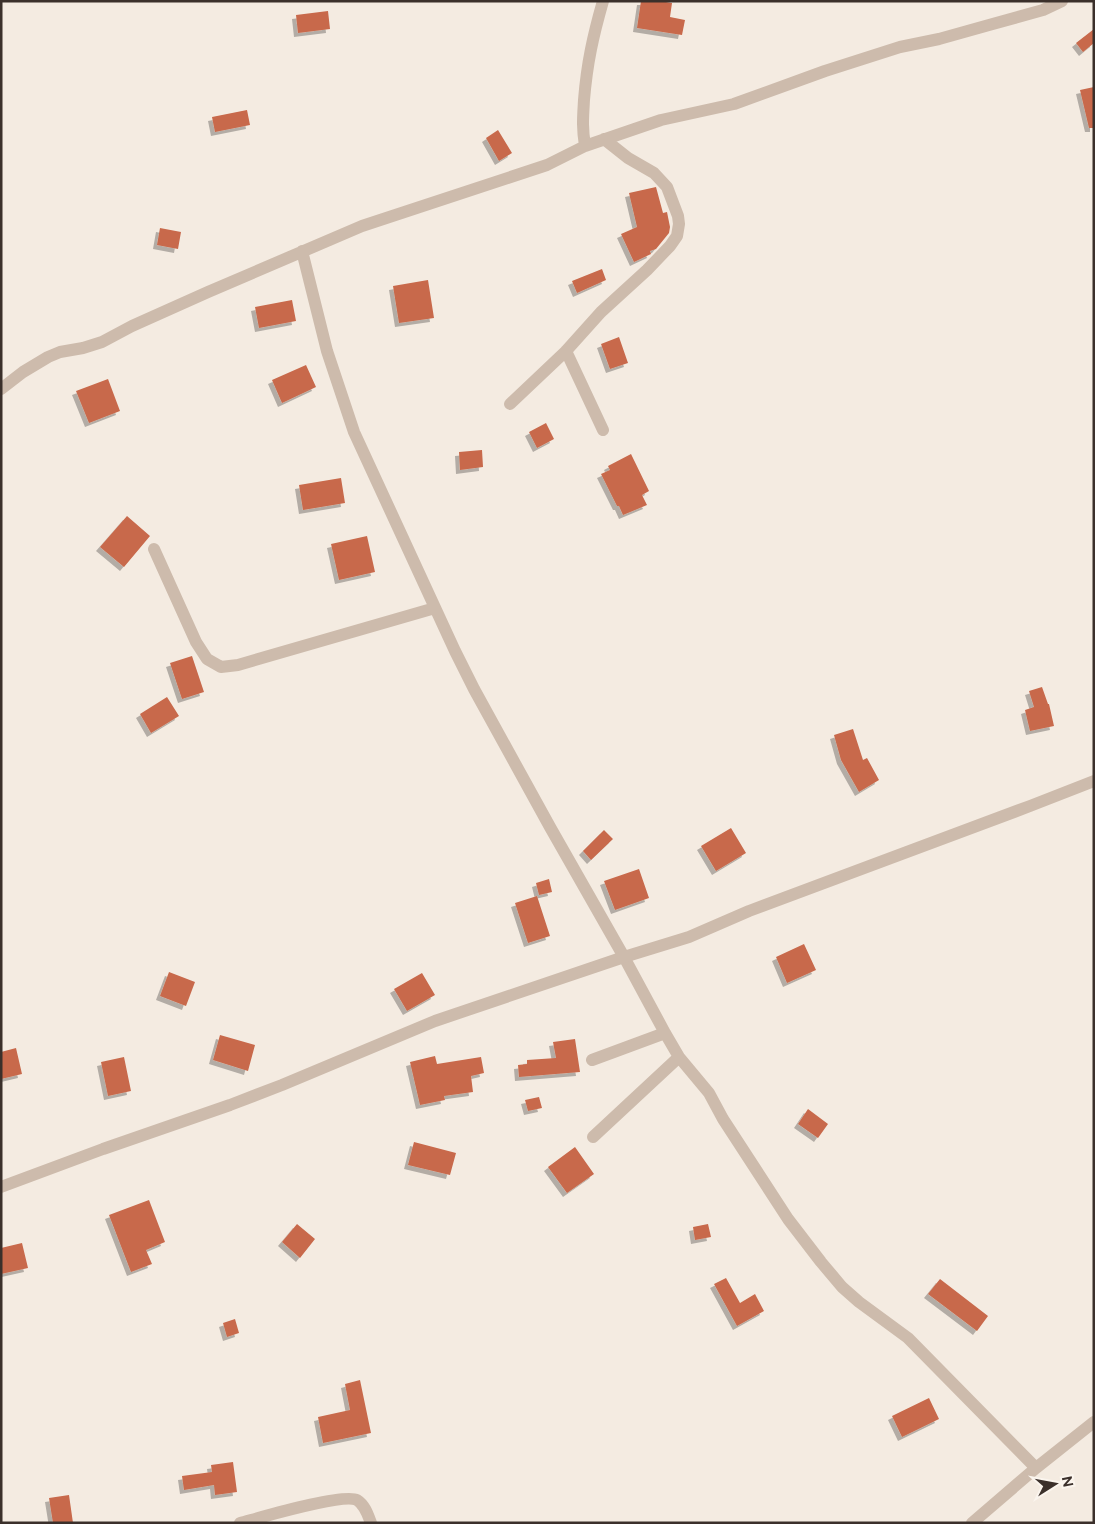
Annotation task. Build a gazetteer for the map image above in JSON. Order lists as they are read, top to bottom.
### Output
{
  "north": "right"
}
